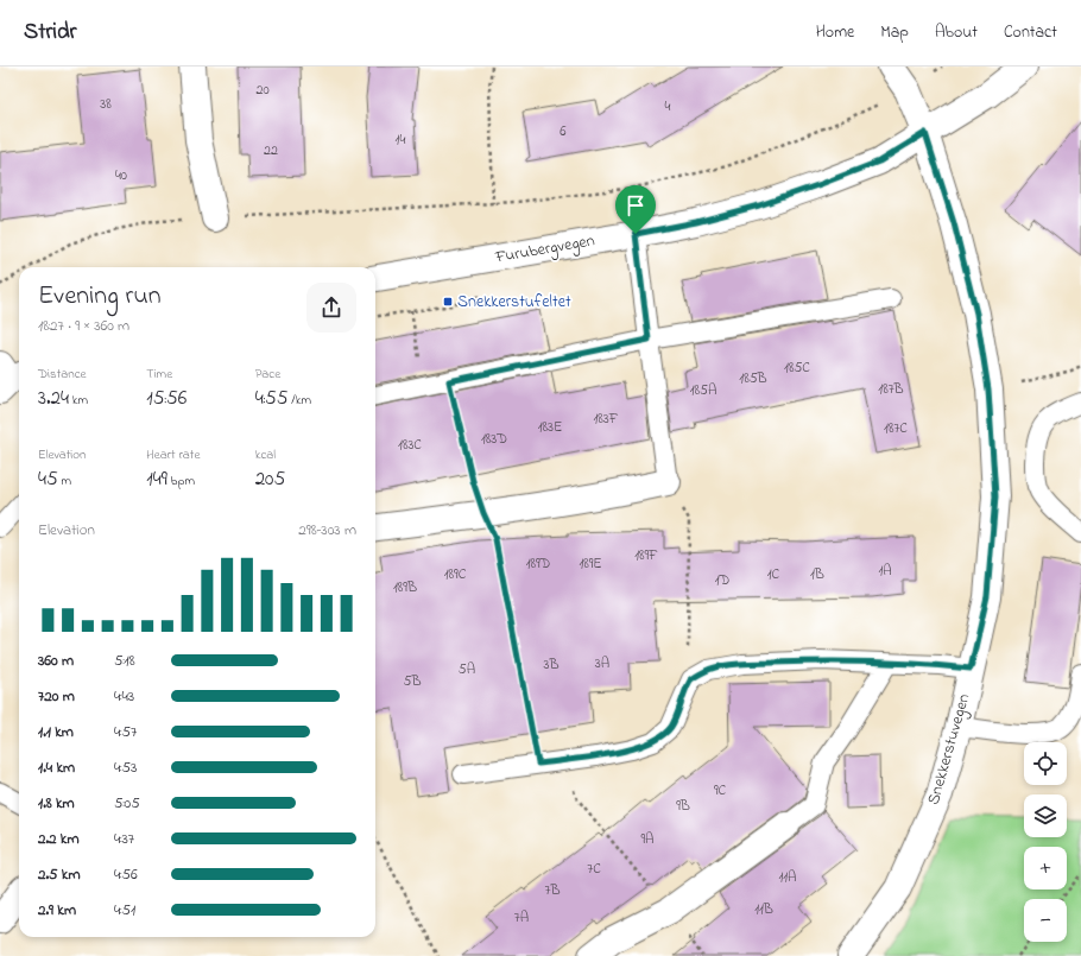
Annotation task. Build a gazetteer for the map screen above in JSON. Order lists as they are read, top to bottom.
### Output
{
  "streets": {
    "street": ["Furubergvegen", "Snekkerstuvegen"]
  },
  "crossings": [
    ["Furubergvegen", "Snekkerstuvegen"]
  ],
  "places": {
    "transit": ["Snekkerstufeltet"]
  },
  "house_numbers": [
    "20",
    "38",
    "4",
    "6",
    "14",
    "22",
    "40",
    "185C",
    "185B",
    "187B",
    "185A",
    "183F",
    "183E",
    "187C",
    "183D",
    "183C",
    "189F",
    "189D",
    "189E",
    "1A",
    "189C",
    "1C",
    "1B",
    "1D",
    "189B",
    "3A",
    "3B",
    "5A",
    "5B",
    "9C",
    "9B",
    "9A",
    "7C",
    "11A",
    "7B",
    "11B",
    "7A"
  ],
  "page": {
    "header": "Stridr",
    "nav": [
      "Home",
      "Map",
      "About",
      "Contact"
    ],
    "heading": ["Evening run", "18:27 · 9 × 360 m"],
    "stats": [
      ["Distance", "3.24 km"],
      ["Time", "15:56"],
      ["Pace", "4:55 /km"],
      ["Elevation", "45 m"],
      ["Heart rate", "149 bpm"],
      ["kcal", "205"]
    ],
    "chart": ["Elevation", "298–303 m"],
    "list": [
      {
        "name": "360 m",
        "note": "5:18"
      },
      {
        "name": "720 m",
        "note": "4:43"
      },
      {
        "name": "1.1 km",
        "note": "4:57"
      },
      {
        "name": "1.4 km",
        "note": "4:53"
      },
      {
        "name": "1.8 km",
        "note": "5:05"
      },
      {
        "name": "2.2 km",
        "note": "4:37"
      },
      {
        "name": "2.5 km",
        "note": "4:56"
      },
      {
        "name": "2.9 km",
        "note": "4:51"
      }
    ],
    "map_buttons": ["+", "−"]
  }
}
